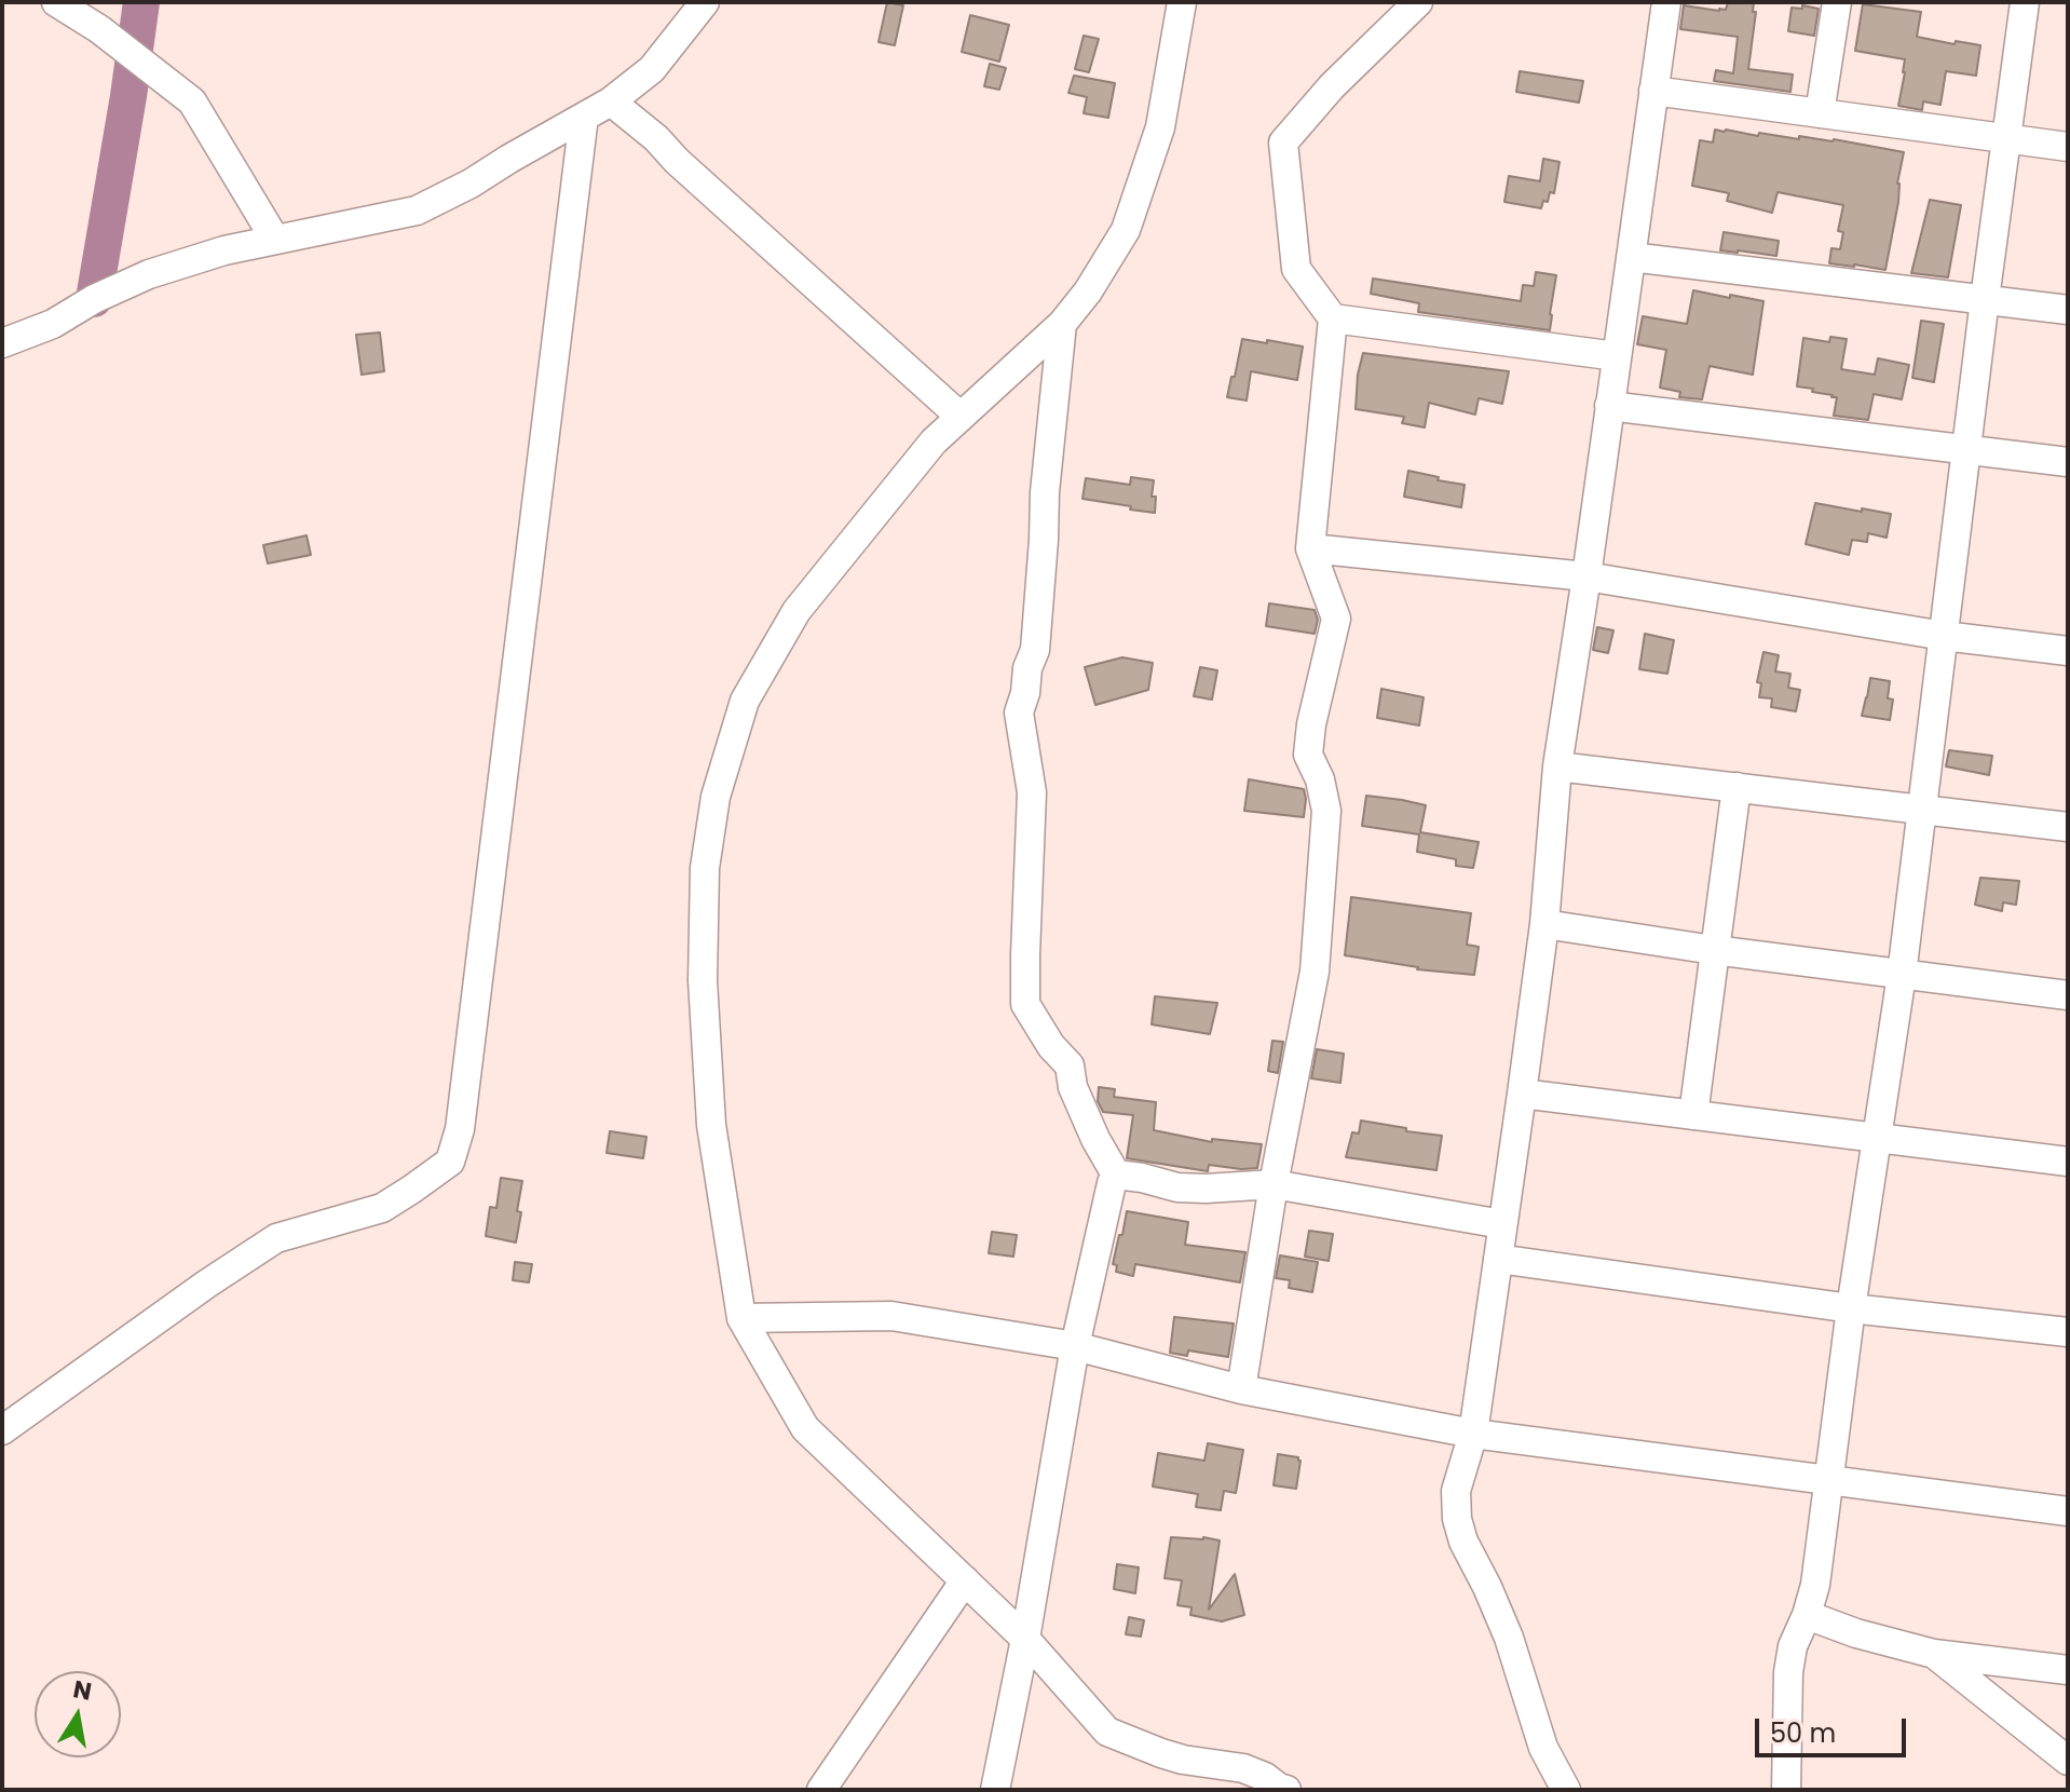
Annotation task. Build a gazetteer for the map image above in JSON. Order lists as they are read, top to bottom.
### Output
{
  "scale_bar": "50 m",
  "north": "top"
}
